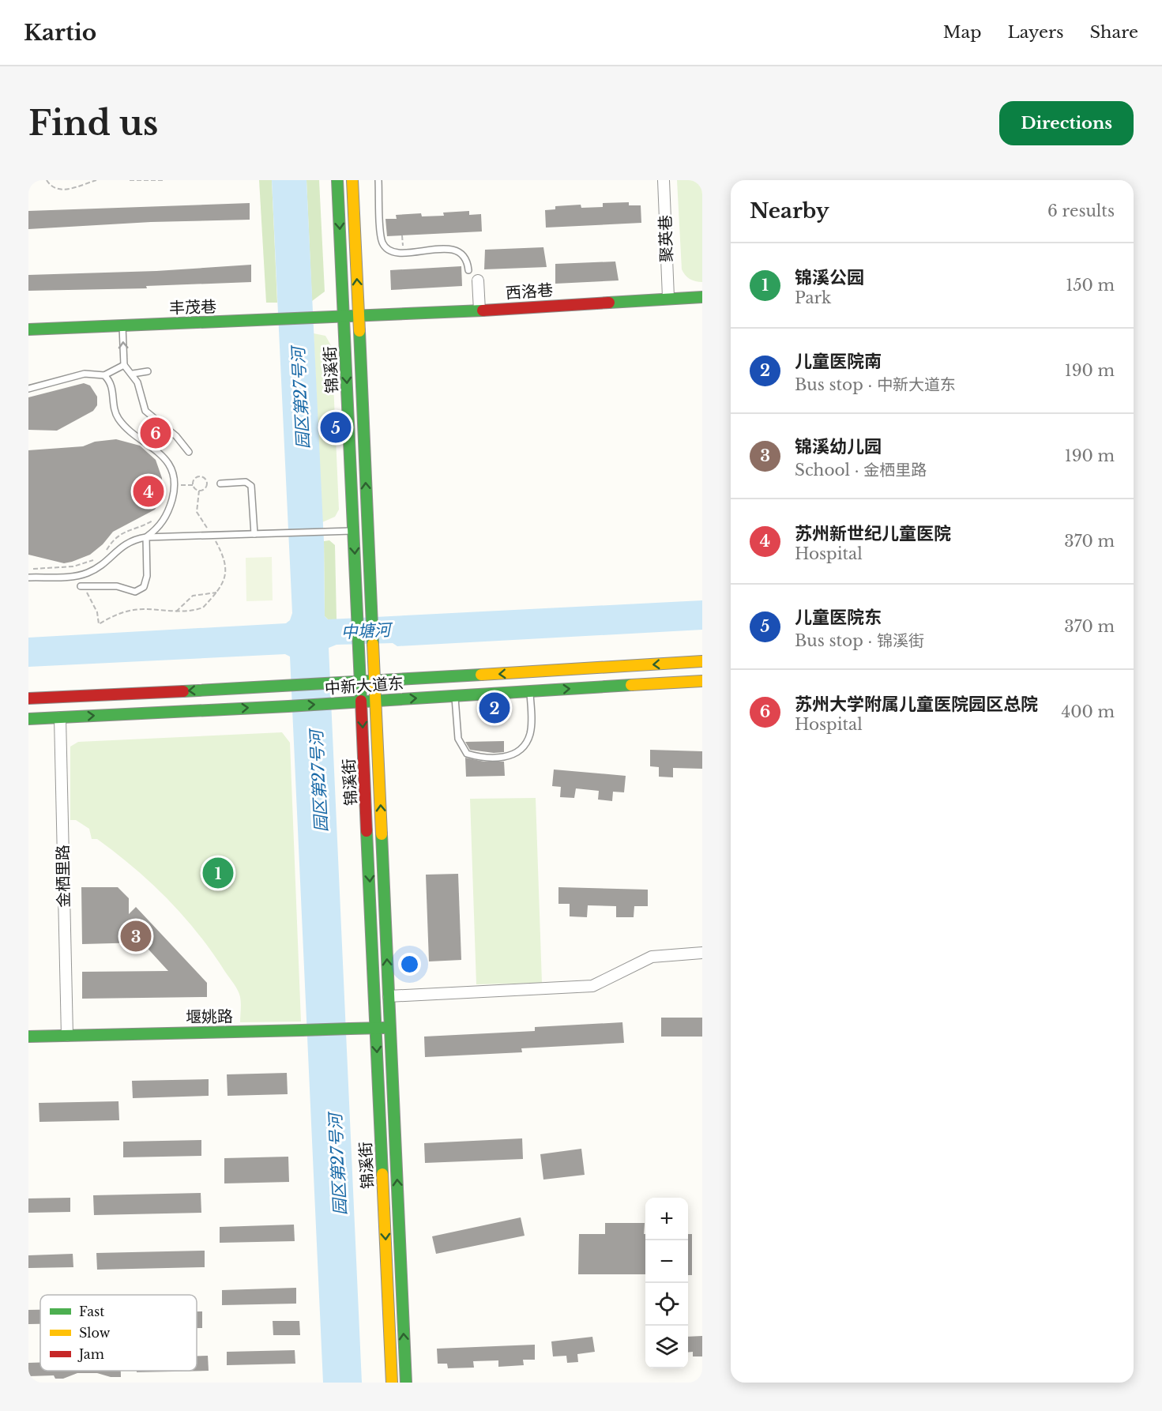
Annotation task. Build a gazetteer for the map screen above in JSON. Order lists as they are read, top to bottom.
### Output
{
  "streets": {
    "main road": [
      "西洛巷",
      "丰茂巷",
      "锦溪街",
      "中新大道东",
      "堰姚路"
    ],
    "street": ["聚英巷", "金栖里路"]
  },
  "crossings": [
    ["聚英巷", "西洛巷"],
    ["西洛巷", "丰茂巷"],
    ["西洛巷", "锦溪街"],
    ["丰茂巷", "锦溪街"],
    ["锦溪街", "中新大道东"],
    ["锦溪街", "堰姚路"],
    ["中新大道东", "金栖里路"],
    ["金栖里路", "堰姚路"]
  ],
  "water": ["园区第27号河", "中塘河"],
  "legend": ["Fast", "Slow", "Jam"],
  "page": {
    "header": "Kartio",
    "nav": ["Map", "Layers", "Share"],
    "buttons": "Directions",
    "title": "Find us",
    "heading": ["Nearby", "6 results"],
    "list": [
      {
        "mark": "1",
        "name": "锦溪公园",
        "note": "Park",
        "value": "150 m"
      },
      {
        "mark": "2",
        "name": "儿童医院南",
        "note": "Bus stop · 中新大道东",
        "value": "190 m"
      },
      {
        "mark": "3",
        "name": "锦溪幼儿园",
        "note": "School · 金栖里路",
        "value": "190 m"
      },
      {
        "mark": "4",
        "name": "苏州新世纪儿童医院",
        "note": "Hospital",
        "value": "370 m"
      },
      {
        "mark": "5",
        "name": "儿童医院东",
        "note": "Bus stop · 锦溪街",
        "value": "370 m"
      },
      {
        "mark": "6",
        "name": "苏州大学附属儿童医院园区总院",
        "note": "Hospital",
        "value": "400 m"
      }
    ],
    "pins": [
      "5",
      "6",
      "4",
      "2",
      "1",
      "3"
    ],
    "map_buttons": ["+", "−"]
  }
}
